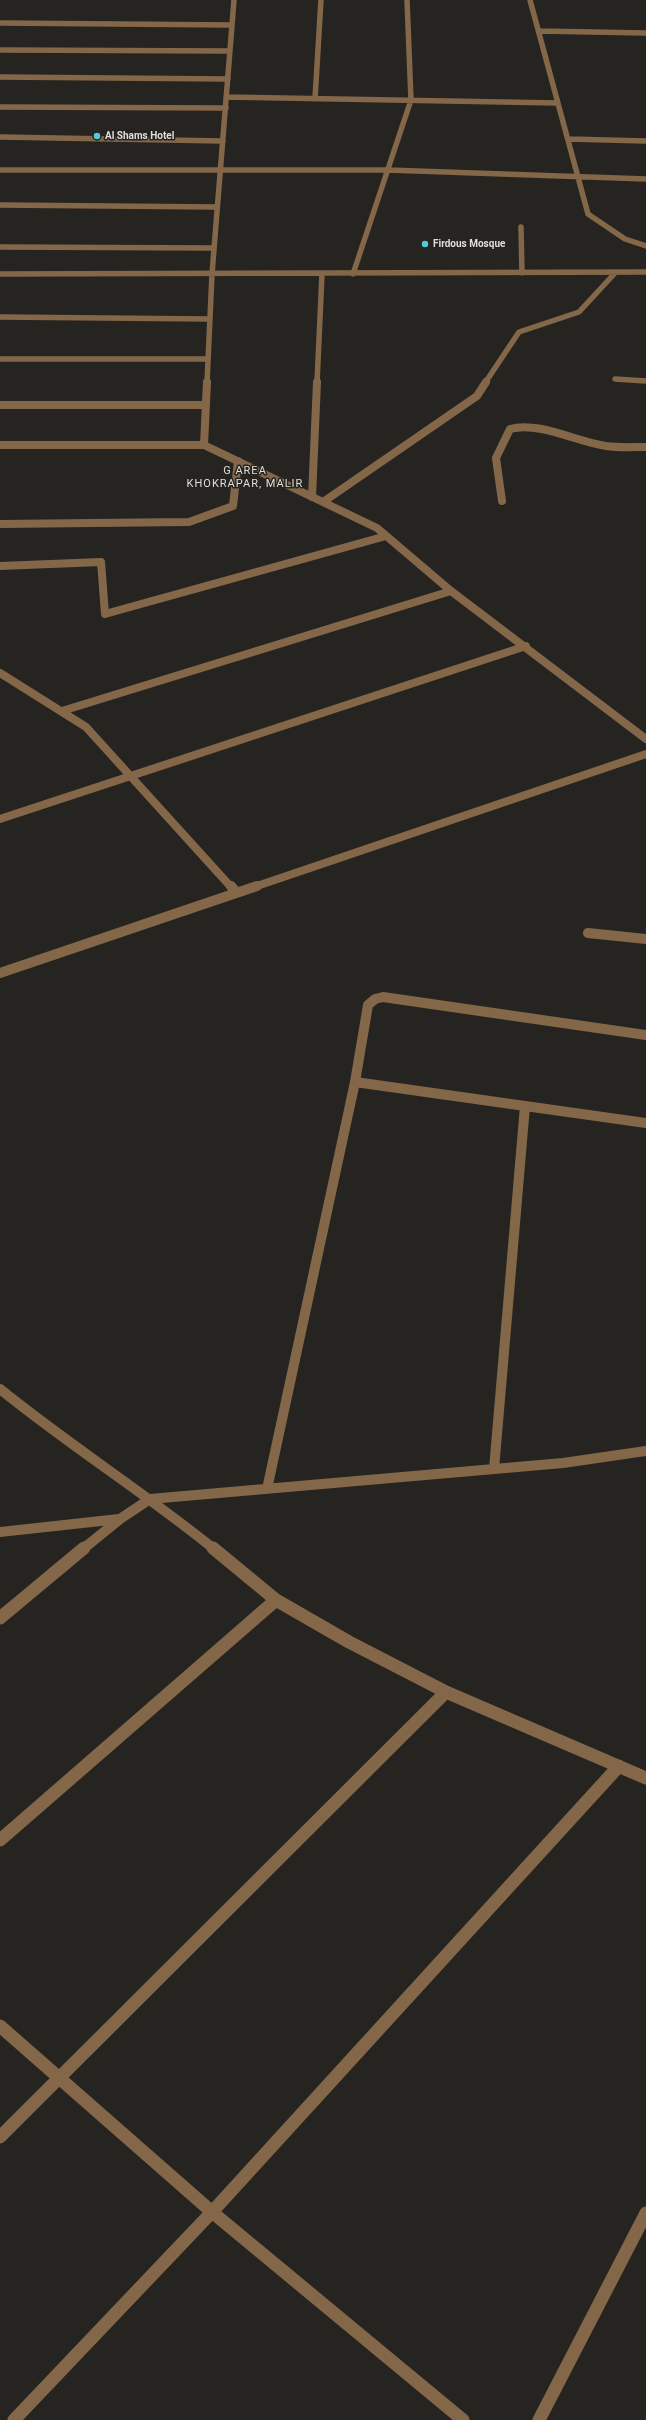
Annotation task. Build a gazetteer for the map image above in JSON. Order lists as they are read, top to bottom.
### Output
{
  "districts": ["G AREA KHOKRAPAR, MALIR"],
  "places": ["Al Shams Hotel", "Firdous Mosque"]
}
